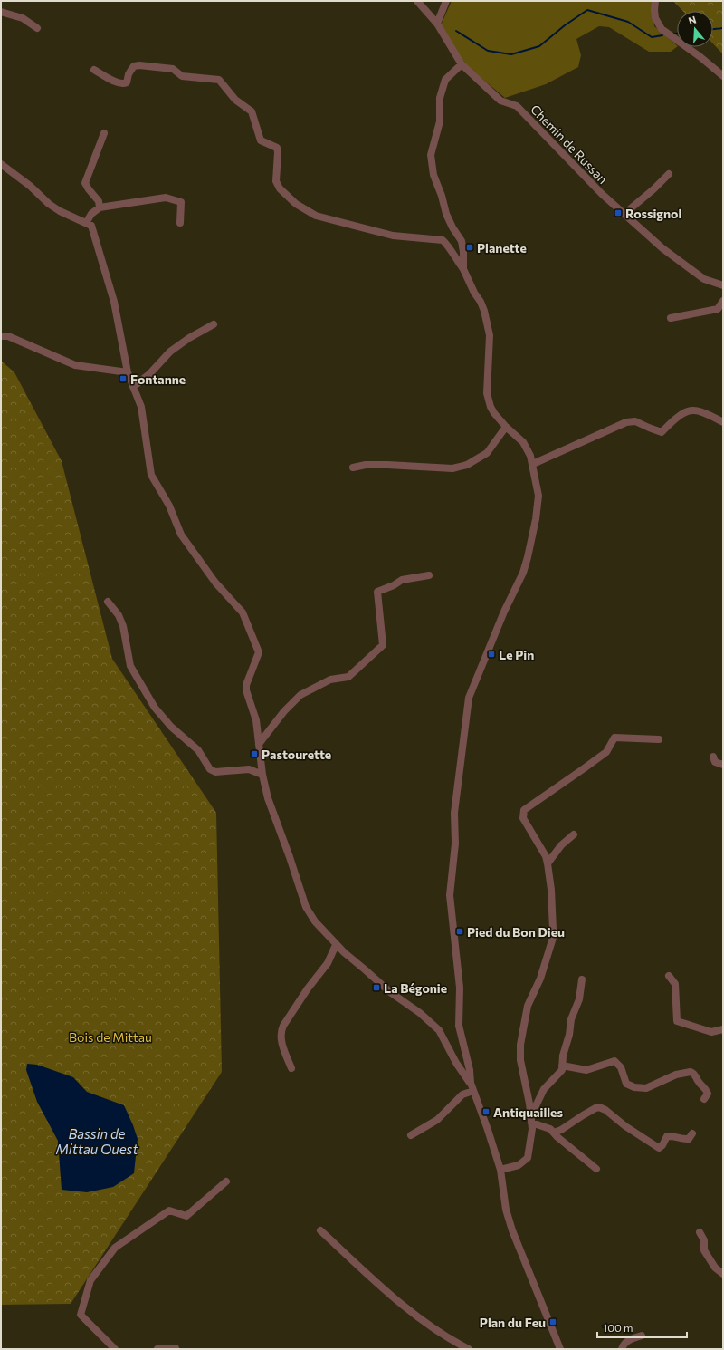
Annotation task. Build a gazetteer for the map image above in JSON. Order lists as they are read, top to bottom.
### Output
{
  "streets": {
    "street": ["Chemin de Russan"]
  },
  "water": ["Bassin de Mittau Ouest"],
  "parks": ["Bois de Mittau"],
  "places": {
    "transit": [
      "Rossignol",
      "Planette",
      "Fontanne",
      "Le Pin",
      "Pastourette",
      "Pied du Bon Dieu",
      "La Bégonie",
      "Antiquailles",
      "Plan du Feu"
    ]
  },
  "scale_bar": "100 m",
  "north": "top"
}
